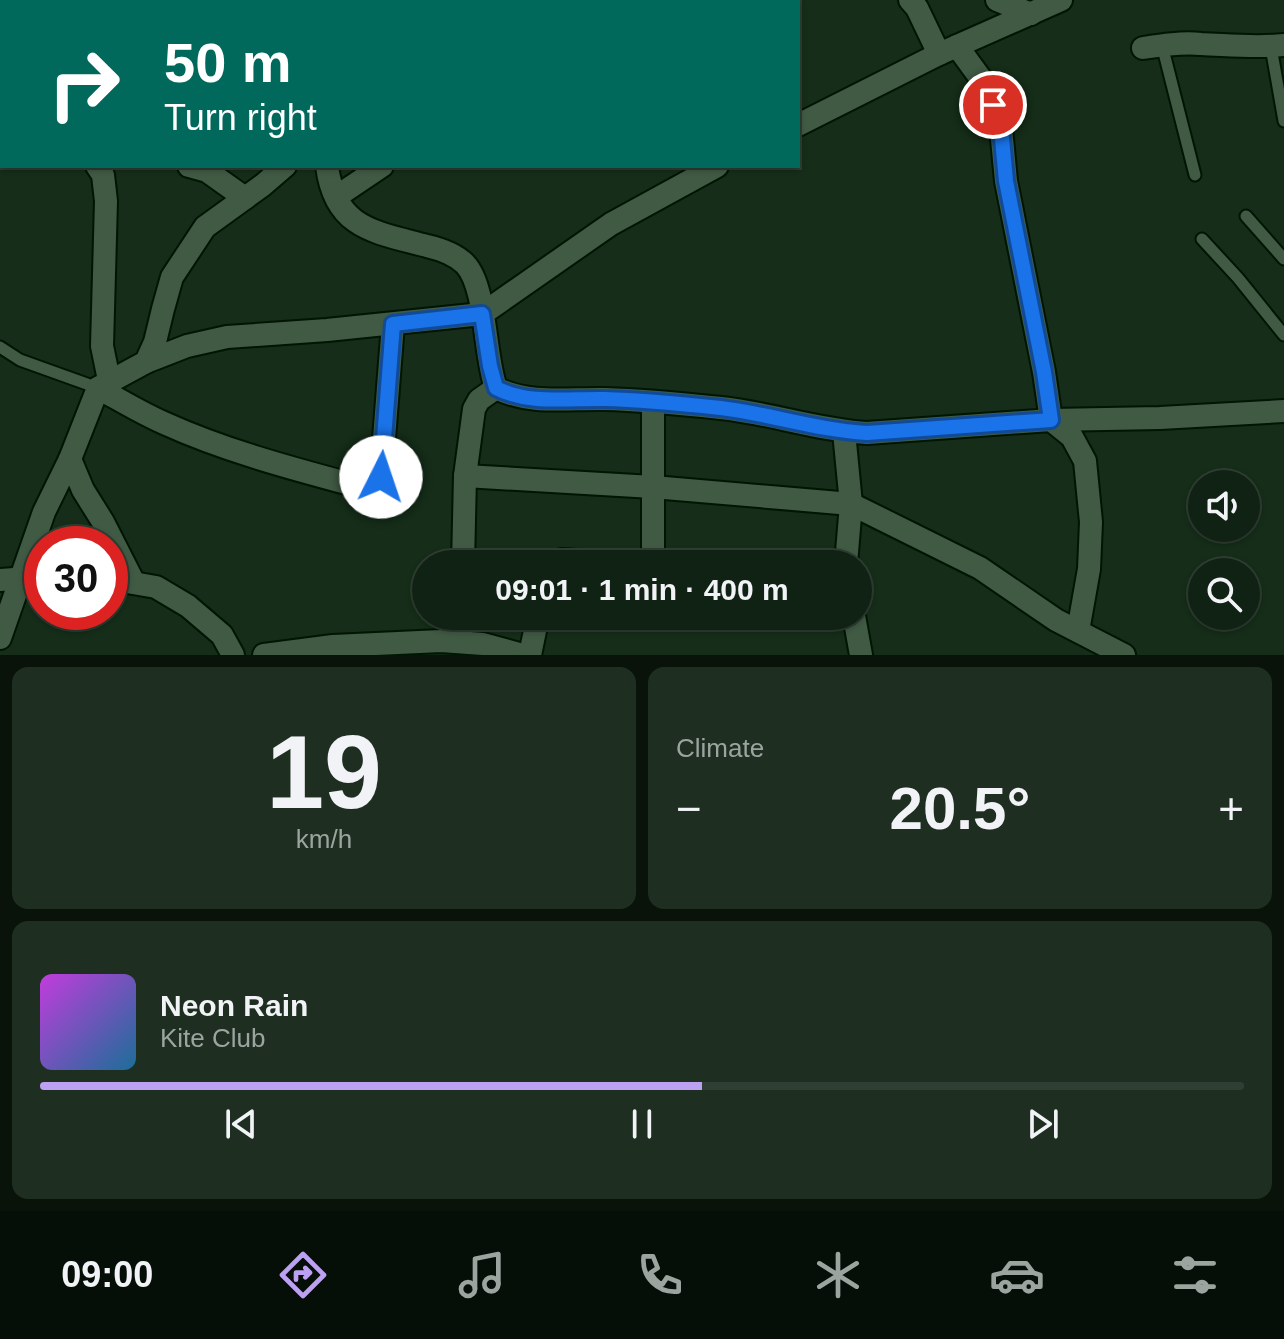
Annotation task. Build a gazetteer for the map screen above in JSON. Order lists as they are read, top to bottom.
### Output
{
  "page": {
    "turn": ["50 m", "Turn right"],
    "limit": "30",
    "trip": "09:01 · 1 min · 400 m",
    "tile": [
      ["19", "km/h"],
      "Climate"
    ],
    "heat": ["−", "20.5°", "+"],
    "song": ["Neon Rain", "Kite Club"],
    "tabs": "09:00"
  }
}
